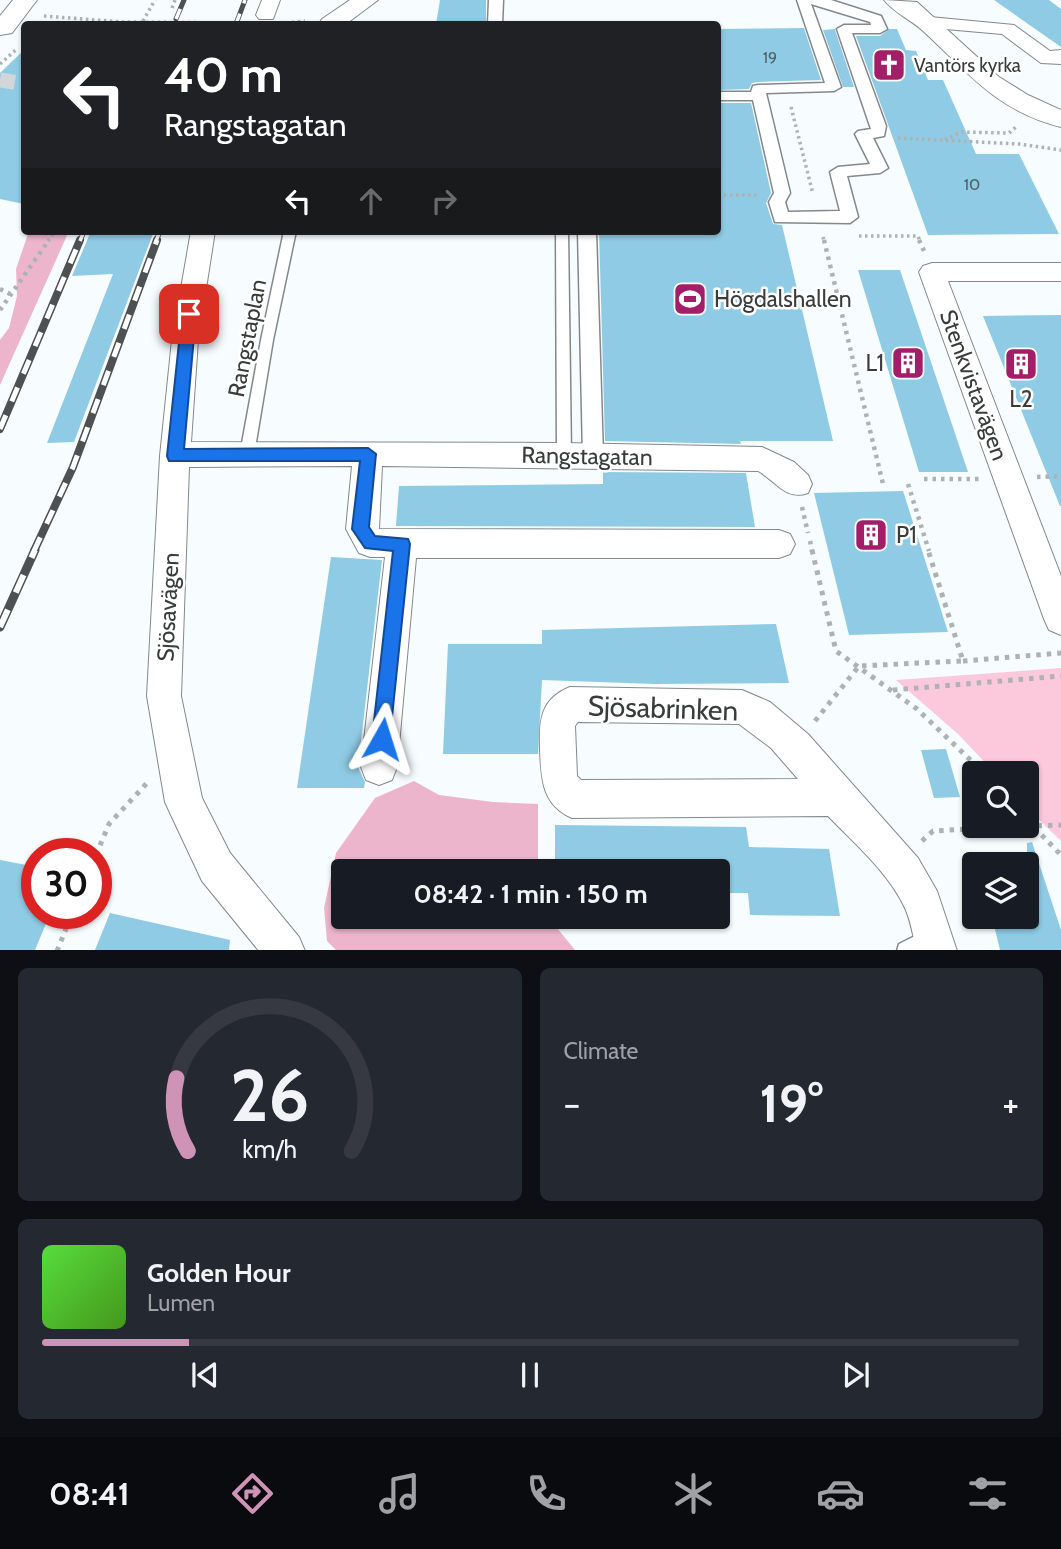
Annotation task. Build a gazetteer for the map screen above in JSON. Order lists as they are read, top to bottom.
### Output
{
  "streets": {
    "street": [
      "Stenkvistavägen",
      "Rangstagatan",
      "Sjösavägen",
      "Sjösabrinken"
    ],
    "lane": ["Rangstaplan"]
  },
  "crossings": [
    ["Rangstaplan", "Rangstagatan"],
    ["Rangstagatan", "Sjösavägen"]
  ],
  "places": {
    "church": ["Vantörs kyrka"],
    "sports": ["Högdalshallen"],
    "building": ["L1", "L2", "P1"]
  },
  "house_numbers": ["19", "10"],
  "page": {
    "turn": ["40 m", "Rangstagatan"],
    "limit": "30",
    "trip": "08:42 · 1 min · 150 m",
    "tile": "Climate",
    "heat": ["−", "19°", "+"],
    "song": ["Golden Hour", "Lumen"],
    "tabs": "08:41",
    "gauge": ["26", "km/h"]
  }
}
